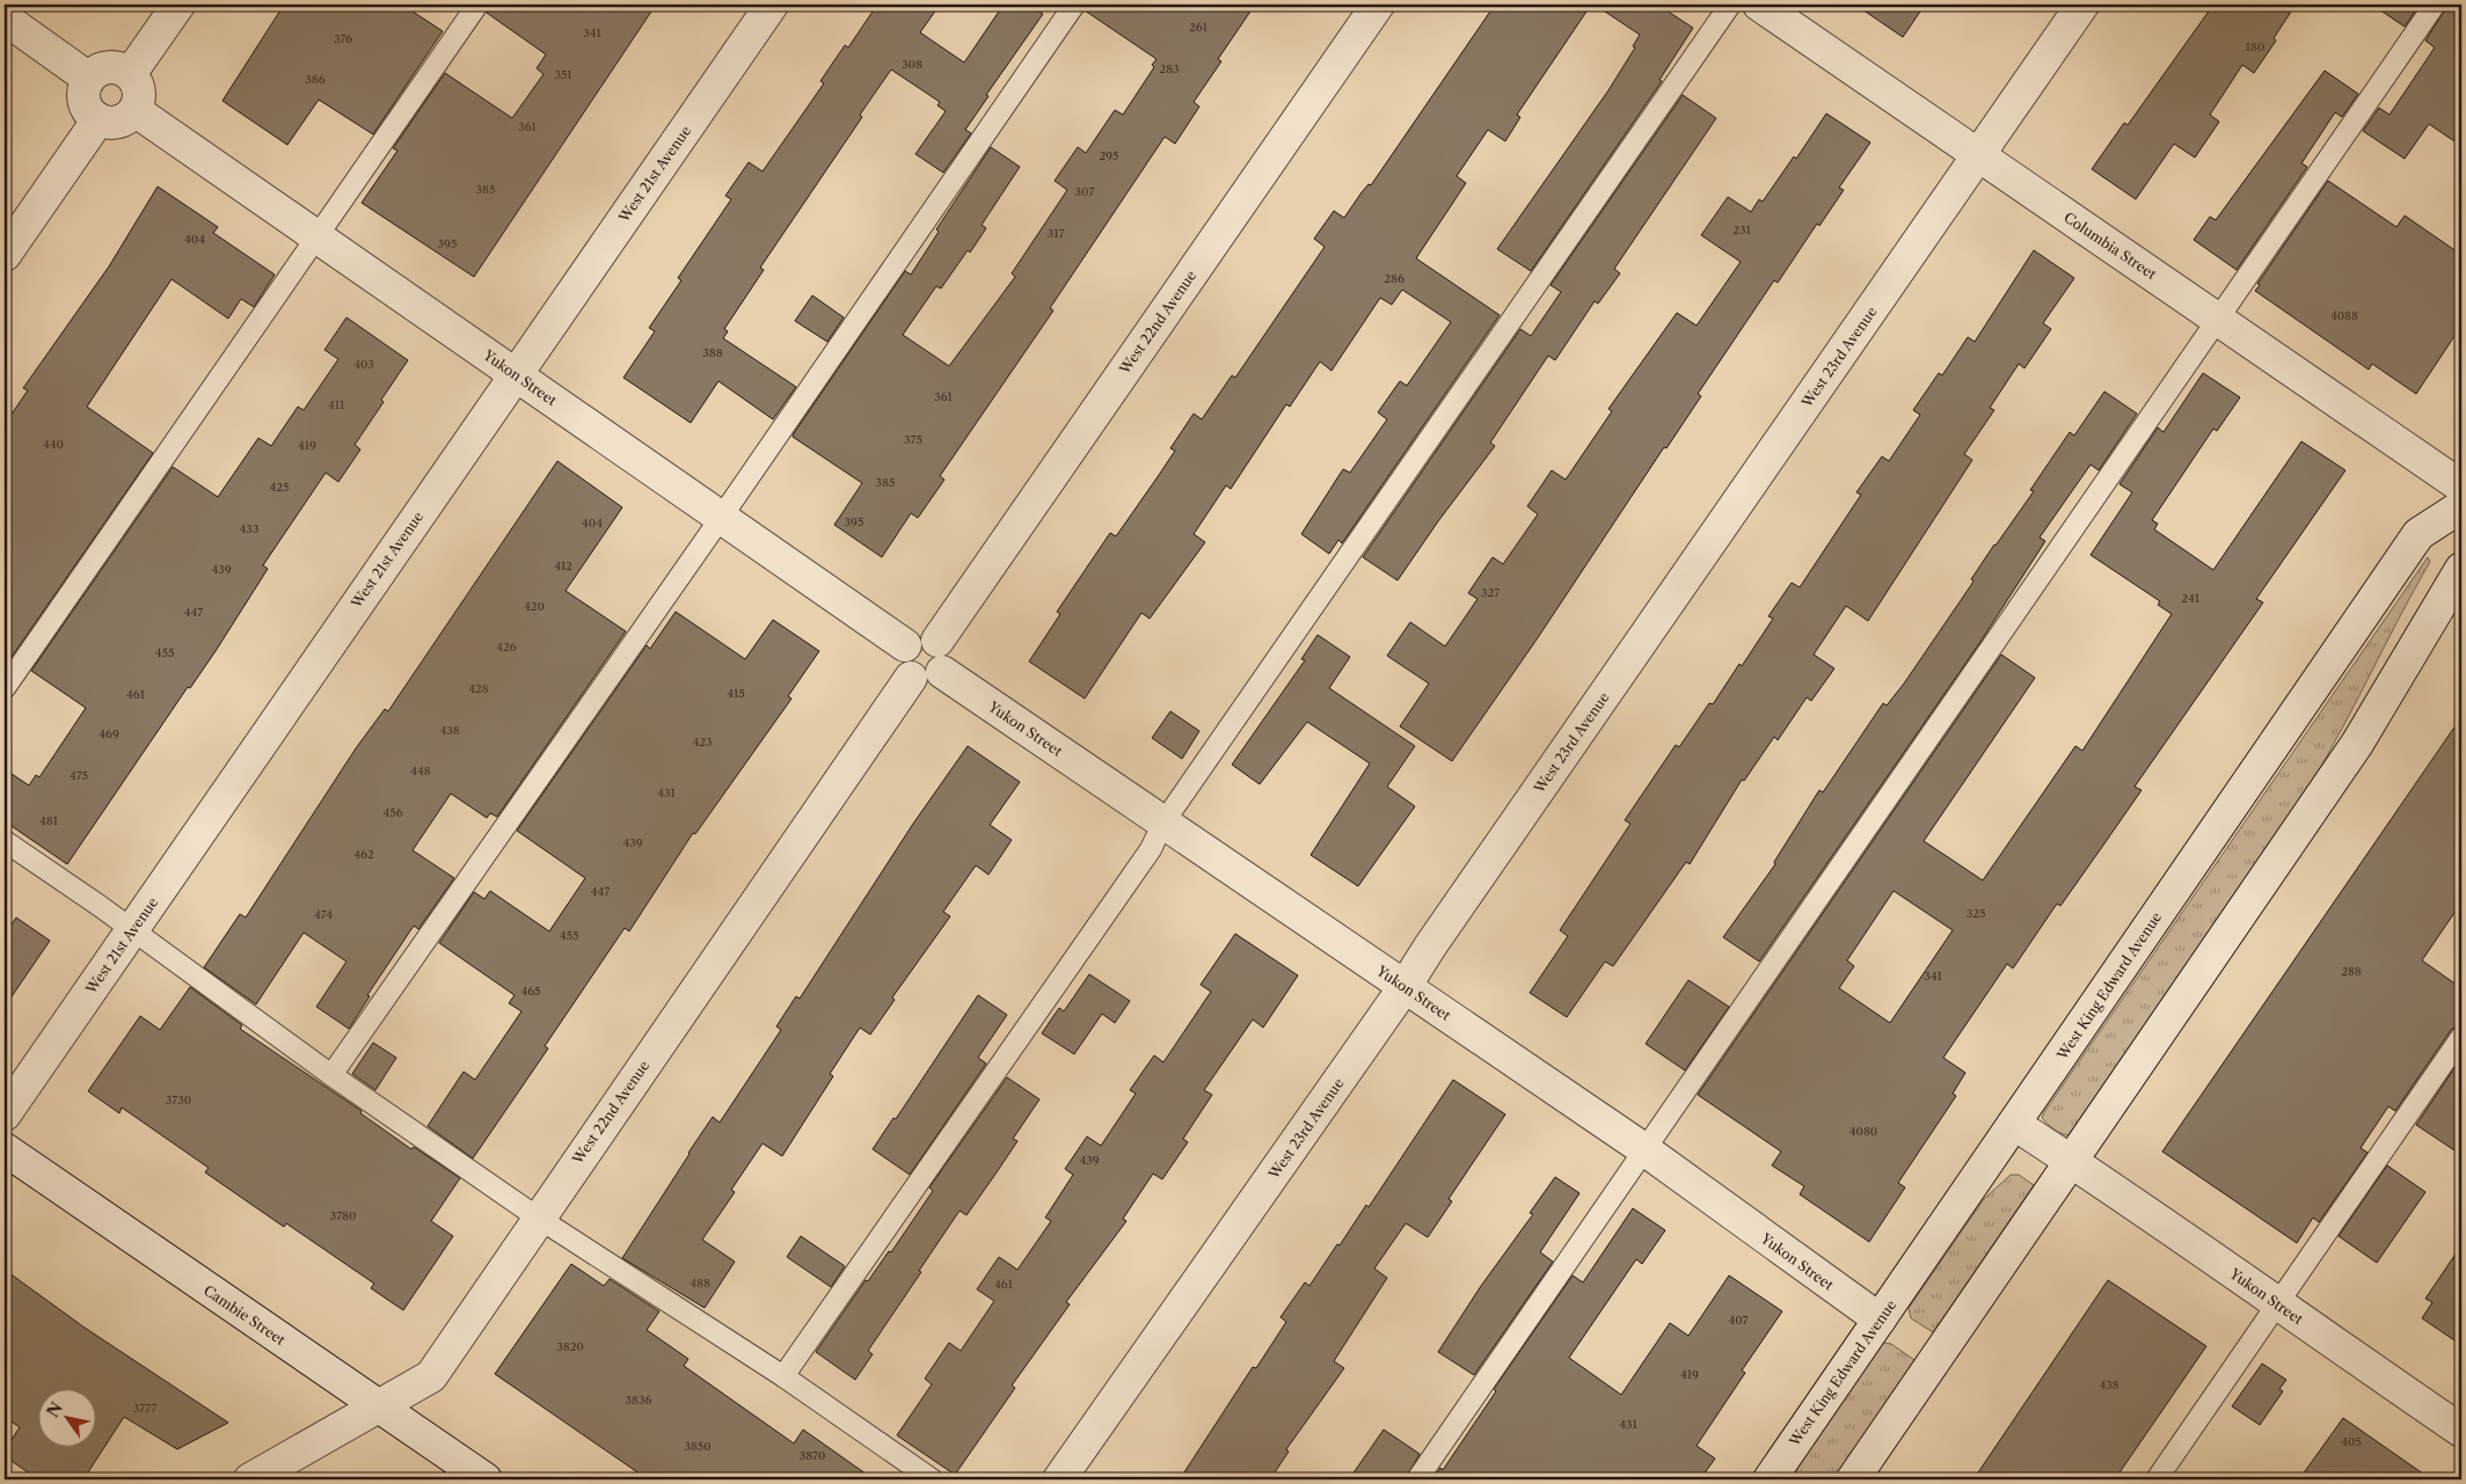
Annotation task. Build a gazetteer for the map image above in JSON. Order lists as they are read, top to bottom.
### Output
{
  "streets": {
    "street": [
      "West 21st Avenue",
      "Columbia Street",
      "West 22nd Avenue",
      "West 23rd Avenue",
      "Yukon Street",
      "West King Edward Avenue",
      "Cambie Street"
    ]
  },
  "crossings": [
    ["West 21st Avenue", "Yukon Street"],
    ["Columbia Street", "West 23rd Avenue"],
    ["West 22nd Avenue", "Yukon Street"],
    ["West 22nd Avenue", "Cambie Street"],
    ["West 23rd Avenue", "Yukon Street"],
    ["Yukon Street", "West King Edward Avenue"]
  ],
  "house_numbers": [
    "261",
    "341",
    "376",
    "180",
    "308",
    "283",
    "351",
    "386",
    "361",
    "295",
    "385",
    "307",
    "231",
    "317",
    "404",
    "395",
    "286",
    "4088",
    "388",
    "403",
    "361",
    "411",
    "375",
    "440",
    "419",
    "385",
    "425",
    "395",
    "404",
    "433",
    "412",
    "439",
    "327",
    "241",
    "420",
    "447",
    "426",
    "455",
    "428",
    "415",
    "461",
    "438",
    "469",
    "423",
    "448",
    "475",
    "431",
    "456",
    "481",
    "439",
    "462",
    "447",
    "325",
    "474",
    "455",
    "288",
    "341",
    "465",
    "3730",
    "4080",
    "439",
    "3780",
    "488",
    "461",
    "407",
    "3820",
    "419",
    "438",
    "3836",
    "3777",
    "431",
    "405",
    "3850",
    "3870"
  ],
  "north": "top left"
}
